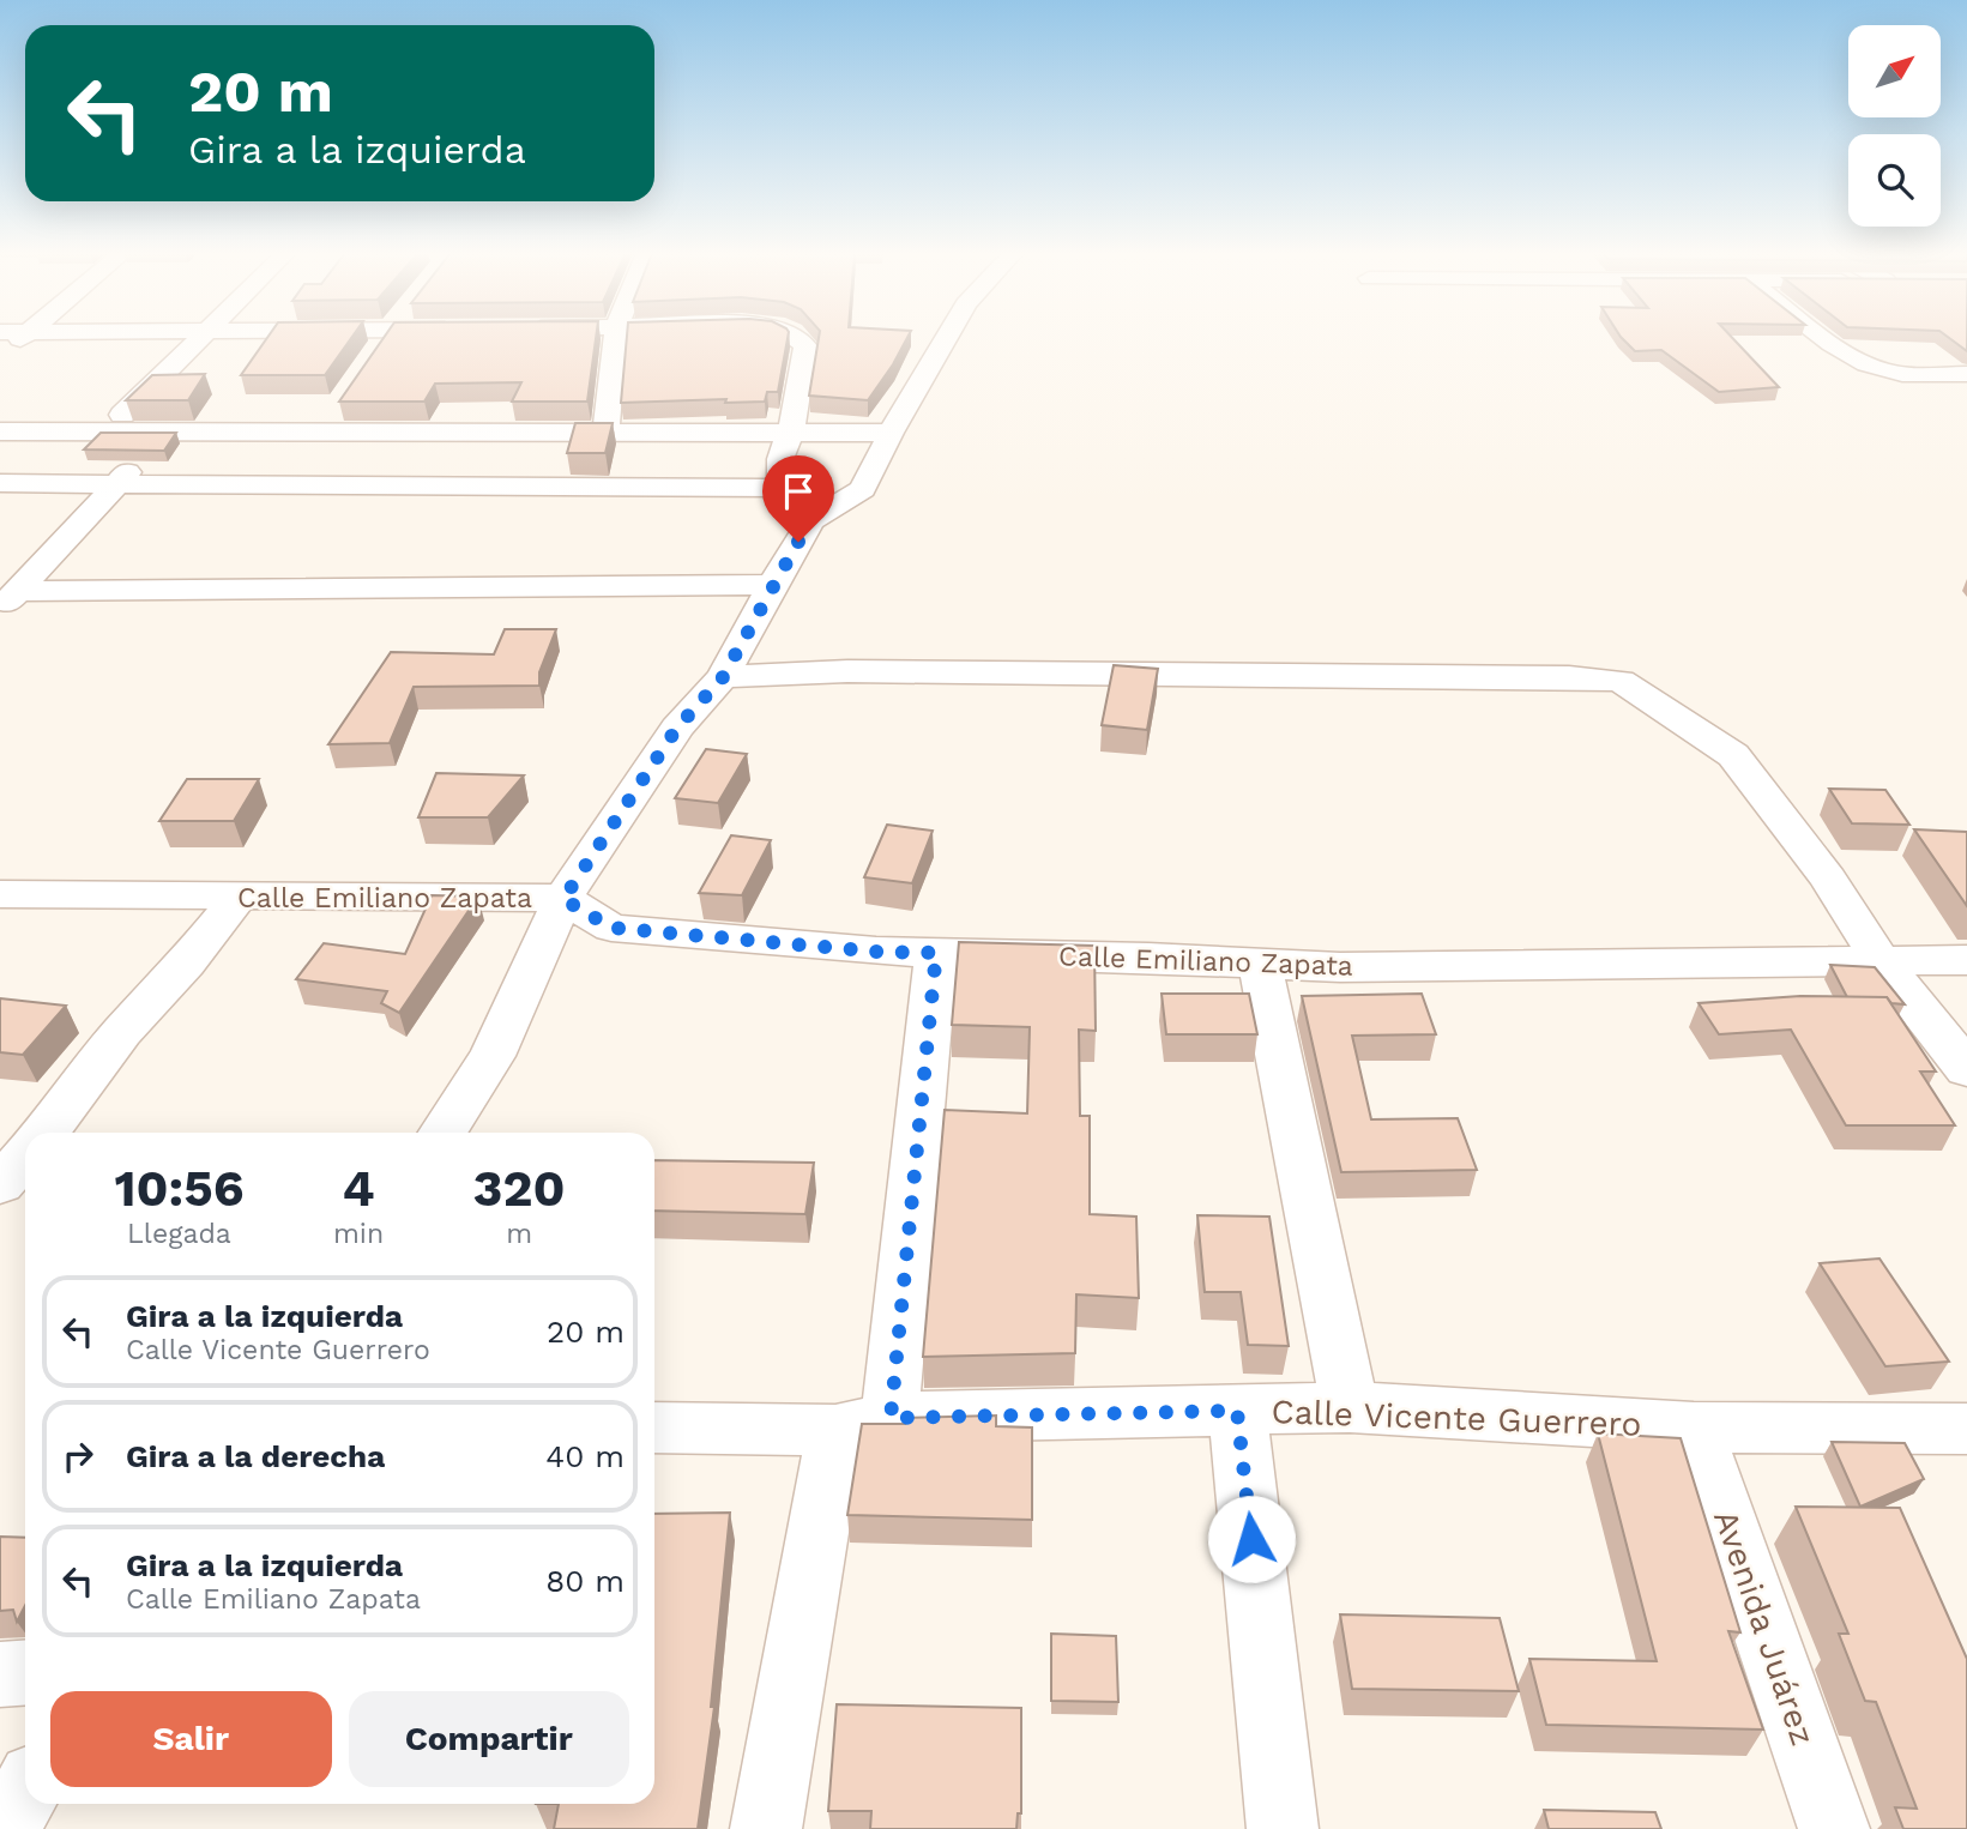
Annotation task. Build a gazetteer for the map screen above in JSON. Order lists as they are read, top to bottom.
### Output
{
  "streets": {
    "street": ["Calle Emiliano Zapata", "Calle Vicente Guerrero", "Avenida Juárez"]
  },
  "crossings": [
    ["Calle Vicente Guerrero", "Avenida Juárez"]
  ],
  "north": "top right",
  "page": {
    "turn": ["20 m", "Gira a la izquierda"],
    "eta": [
      "10:56",
      "Llegada",
      "4",
      "min",
      "320",
      "m"
    ],
    "list": [
      {
        "name": "Gira a la izquierda",
        "note": "Calle Vicente Guerrero",
        "value": "20 m"
      },
      {
        "name": "Gira a la derecha",
        "value": "40 m"
      },
      {
        "name": "Gira a la izquierda",
        "note": "Calle Emiliano Zapata",
        "value": "80 m"
      }
    ],
    "buttons": ["Salir", "Compartir"]
  }
}
